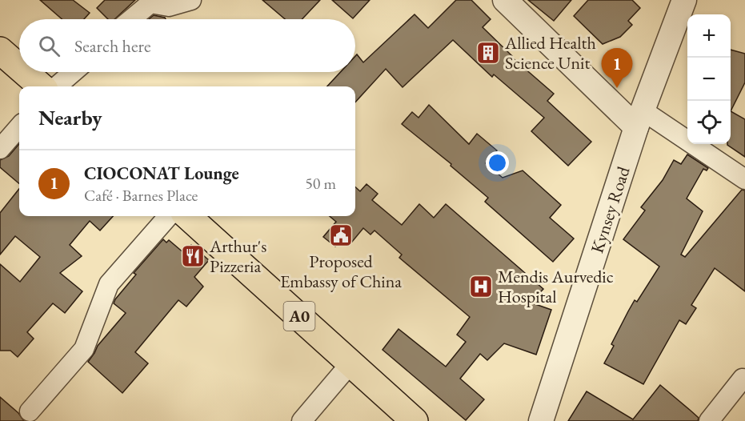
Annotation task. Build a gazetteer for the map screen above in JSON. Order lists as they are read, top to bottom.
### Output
{
  "streets": {
    "highway": ["A0"],
    "street": ["Kynsey Road"]
  },
  "places": {
    "building": ["Allied Health Science Unit"],
    "public building": ["Proposed Embassy of China"],
    "restaurant": ["Arthur's Pizzeria"],
    "hospital": ["Mendis Aurvedic Hospital"]
  },
  "page": {
    "map_buttons": ["+", "−"],
    "search": "Search here",
    "pins": "1",
    "heading": "Nearby",
    "list": [
      {
        "mark": "1",
        "name": "CIOCONAT Lounge",
        "note": "Café · Barnes Place",
        "value": "50 m"
      }
    ]
  }
}
